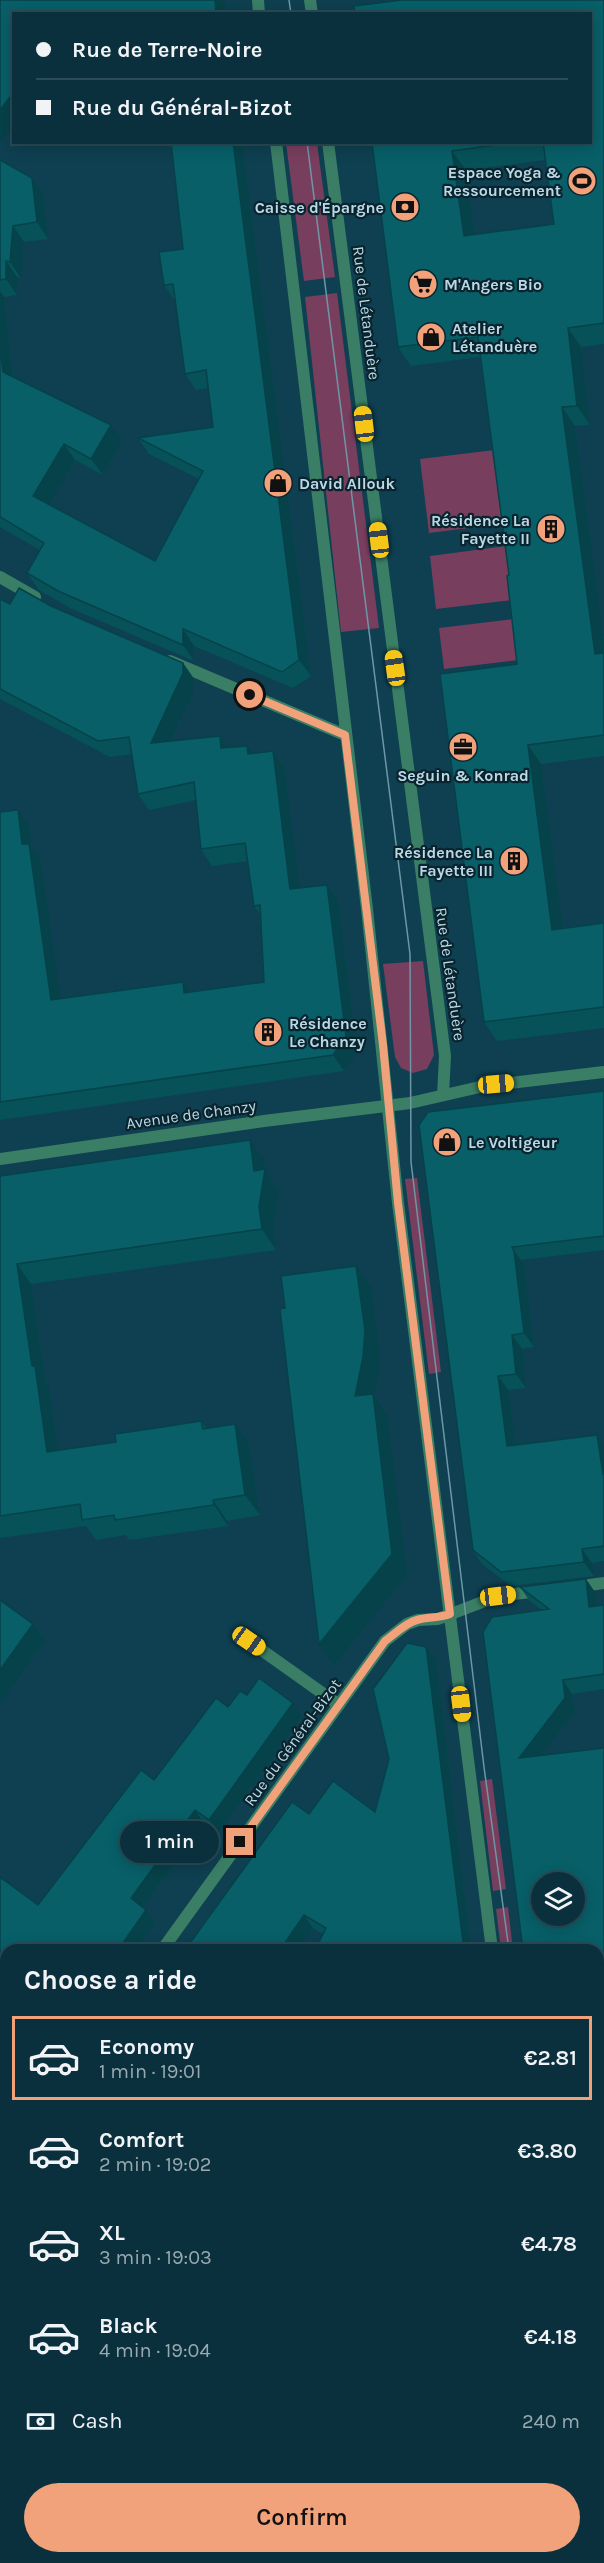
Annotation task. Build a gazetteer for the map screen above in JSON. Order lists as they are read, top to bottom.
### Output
{
  "streets": {
    "street": ["Rue de Létanduère", "Avenue de Chanzy", "Rue du Général-Bizot"]
  },
  "crossings": [
    ["Rue de Létanduère", "Avenue de Chanzy"]
  ],
  "places": {
    "sports": ["Espace Yoga & Ressourcement"],
    "bank": ["Caisse d'Épargne"],
    "supermarket": ["M'Angers Bio"],
    "shop": ["Atelier Létanduère", "David Allouk", "Le Voltigeur"],
    "building": ["Résidence La Fayette II", "Résidence La Fayette III", "Résidence Le Chanzy"],
    "office": ["Seguin & Konrad"]
  },
  "page": {
    "banner": ["Rue de Terre-Noire", "Rue du Général-Bizot"],
    "bubble": "1 min",
    "heading": "Choose a ride",
    "list": [
      {
        "name": "Economy",
        "note": "1 min · 19:01",
        "value": "€2.81"
      },
      {
        "name": "Comfort",
        "note": "2 min · 19:02",
        "value": "€3.80"
      },
      {
        "name": "XL",
        "note": "3 min · 19:03",
        "value": "€4.78"
      },
      {
        "name": "Black",
        "note": "4 min · 19:04",
        "value": "€4.18"
      }
    ],
    "pay": ["Cash", "240 m"],
    "buttons": "Confirm"
  }
}
